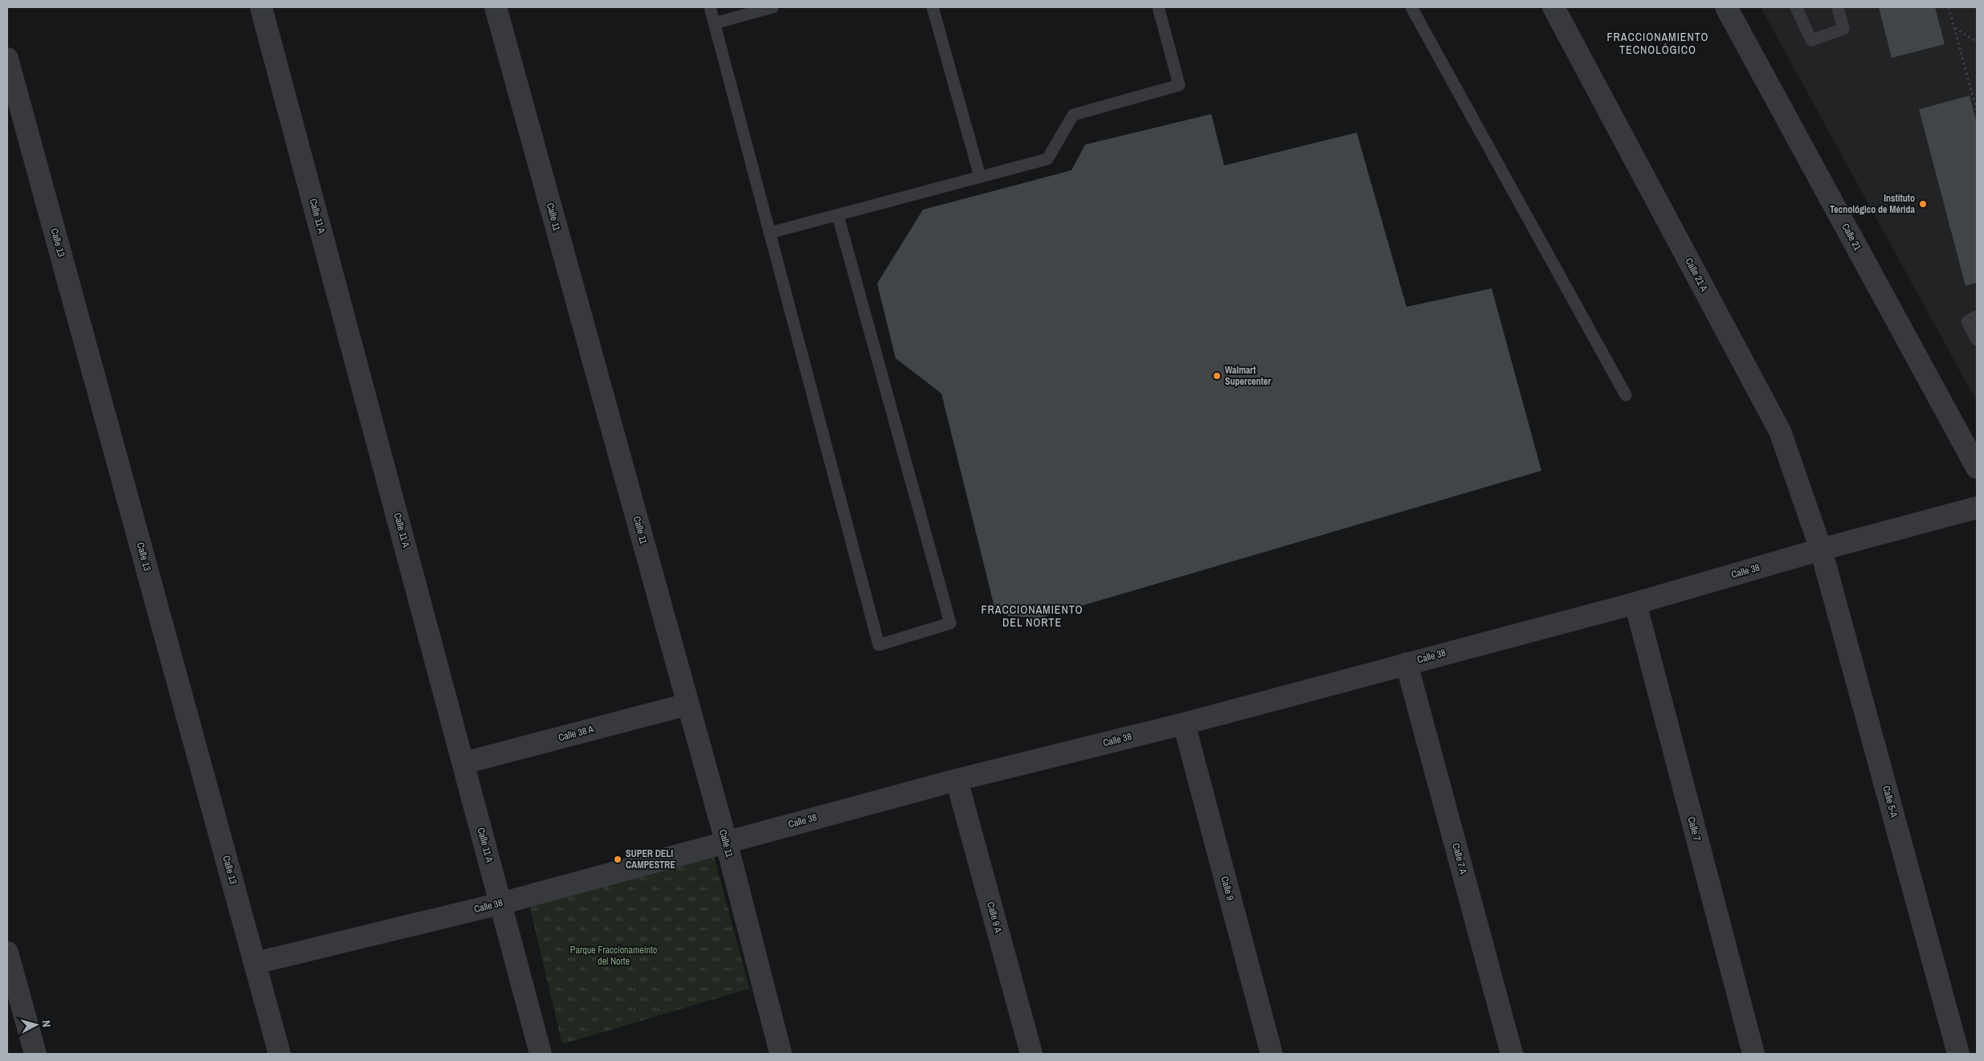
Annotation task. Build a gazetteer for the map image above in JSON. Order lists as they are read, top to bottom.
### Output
{
  "streets": {
    "street": [
      "Calle 11 A",
      "Calle 11",
      "Calle 21",
      "Calle 13",
      "Calle 21 A",
      "Calle 38",
      "Calle 38 A",
      "Calle 5-A",
      "Calle 7",
      "Calle 7 A",
      "Calle 9",
      "Calle 9 A"
    ]
  },
  "crossings": [
    ["Calle 11 A", "Calle 38"],
    ["Calle 11 A", "Calle 38 A"],
    ["Calle 11", "Calle 38"],
    ["Calle 11", "Calle 38 A"],
    ["Calle 13", "Calle 38"],
    ["Calle 21 A", "Calle 38"],
    ["Calle 21 A", "Calle 5-A"],
    ["Calle 38", "Calle 5-A"],
    ["Calle 38", "Calle 7"],
    ["Calle 38", "Calle 7 A"],
    ["Calle 38", "Calle 9"],
    ["Calle 38", "Calle 9 A"]
  ],
  "districts": ["FRACCIONAMIENTO TECNOLÓGICO", "FRACCIONAMIENTO DEL NORTE"],
  "parks": ["Parque Fraccionameinto del Norte"],
  "places": ["Instituto Tecnológico de Mérida", "Walmart Supercenter", "SUPER DELI CAMPESTRE"],
  "north": "right"
}
